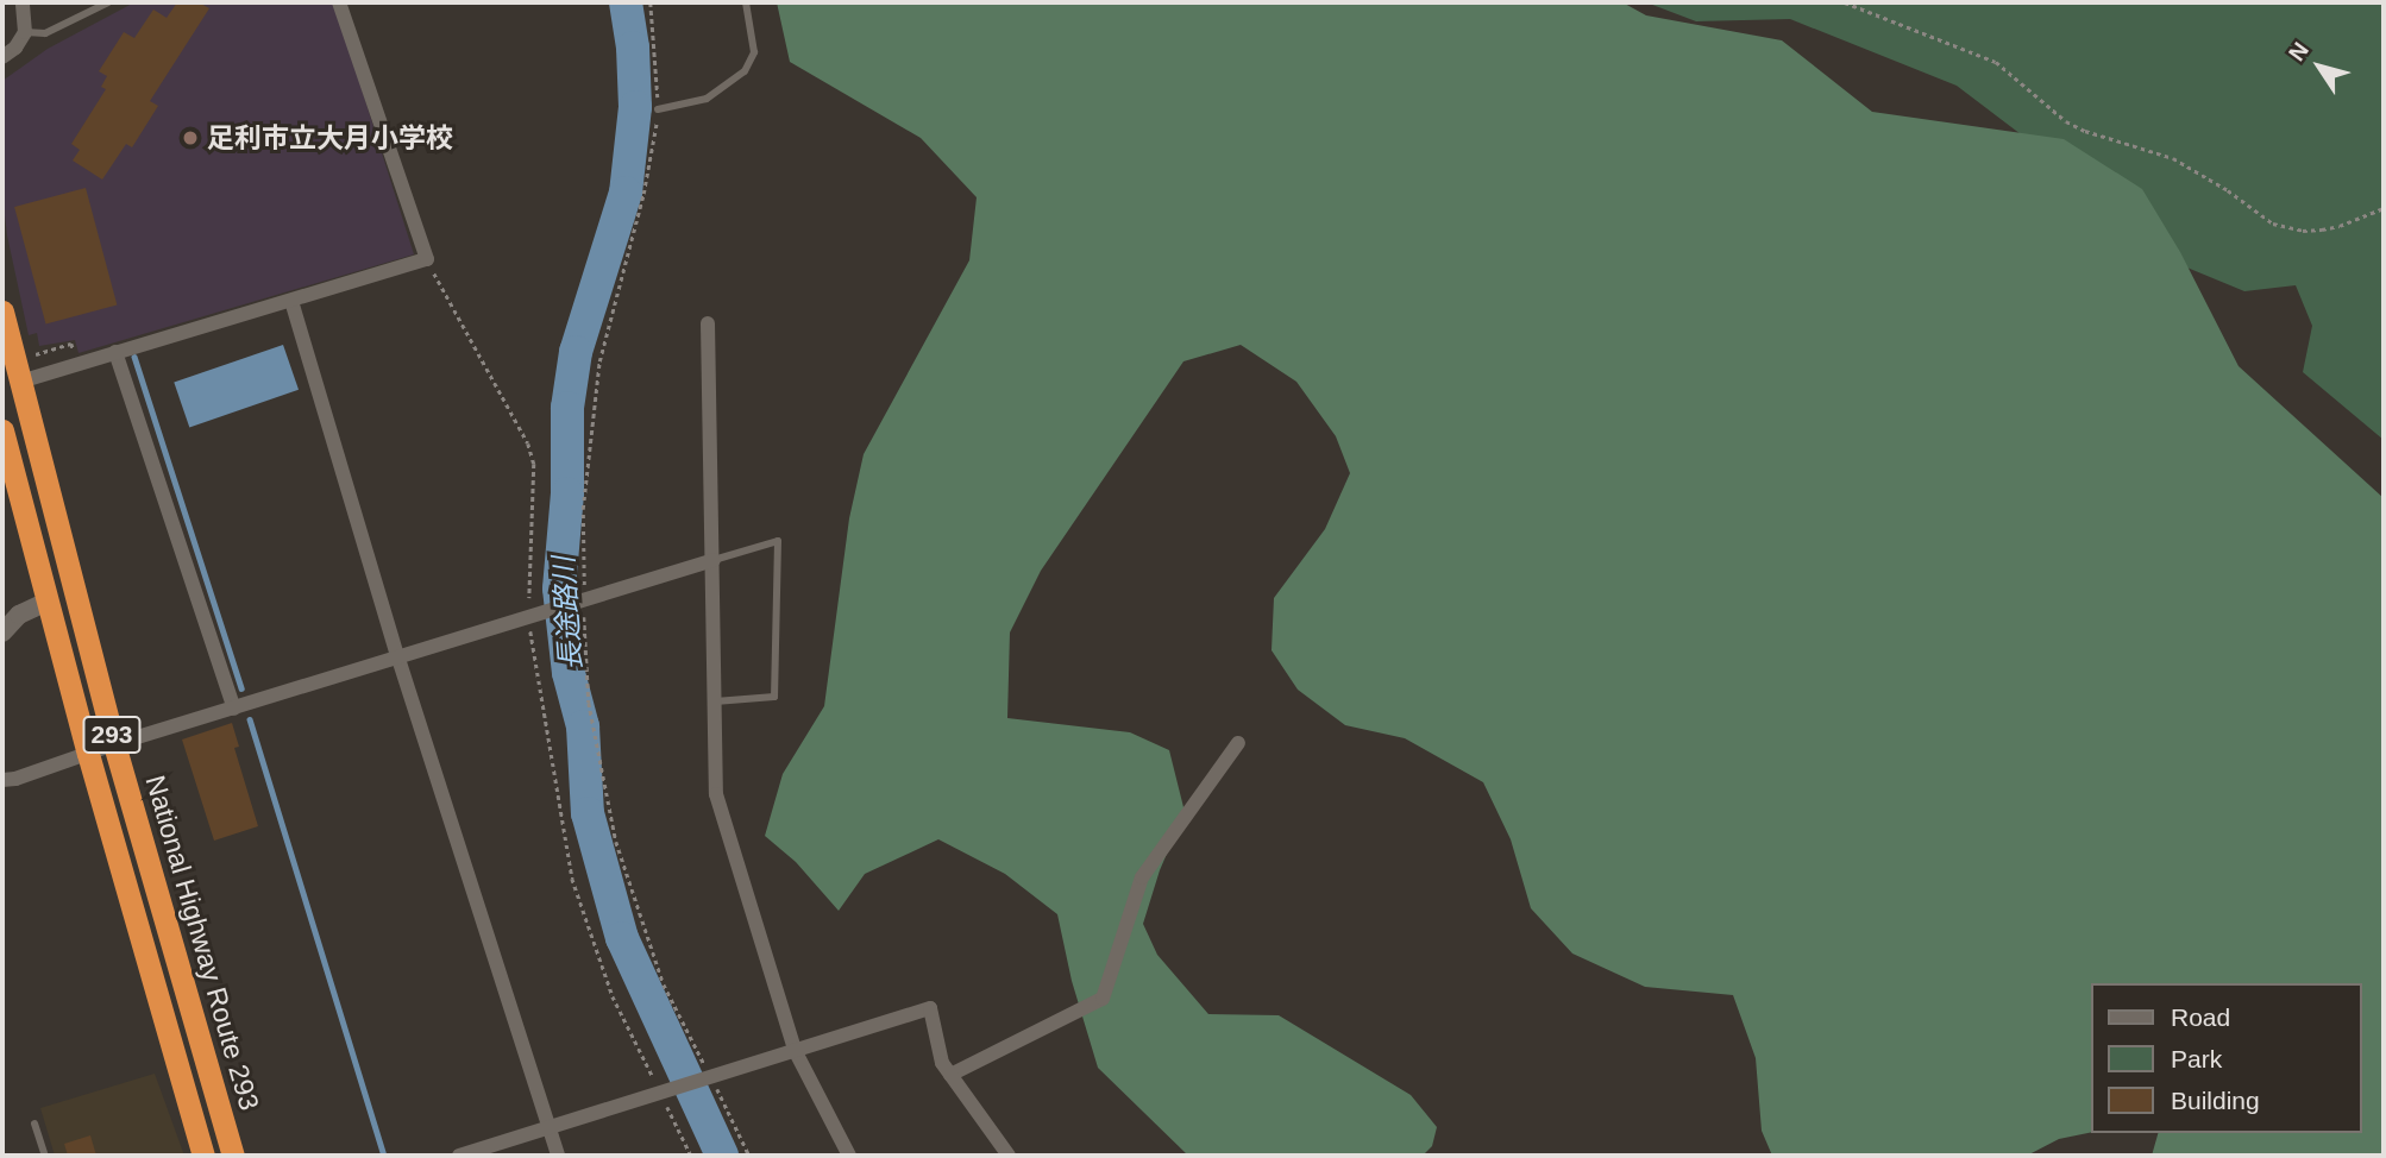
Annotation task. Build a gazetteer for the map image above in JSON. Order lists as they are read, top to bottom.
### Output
{
  "streets": {
    "highway": ["293", "National Highway Route 293"]
  },
  "water": ["長途路川"],
  "places": ["足利市立大月小学校"],
  "legend": ["Road", "Park", "Building"],
  "north": "top left"
}
